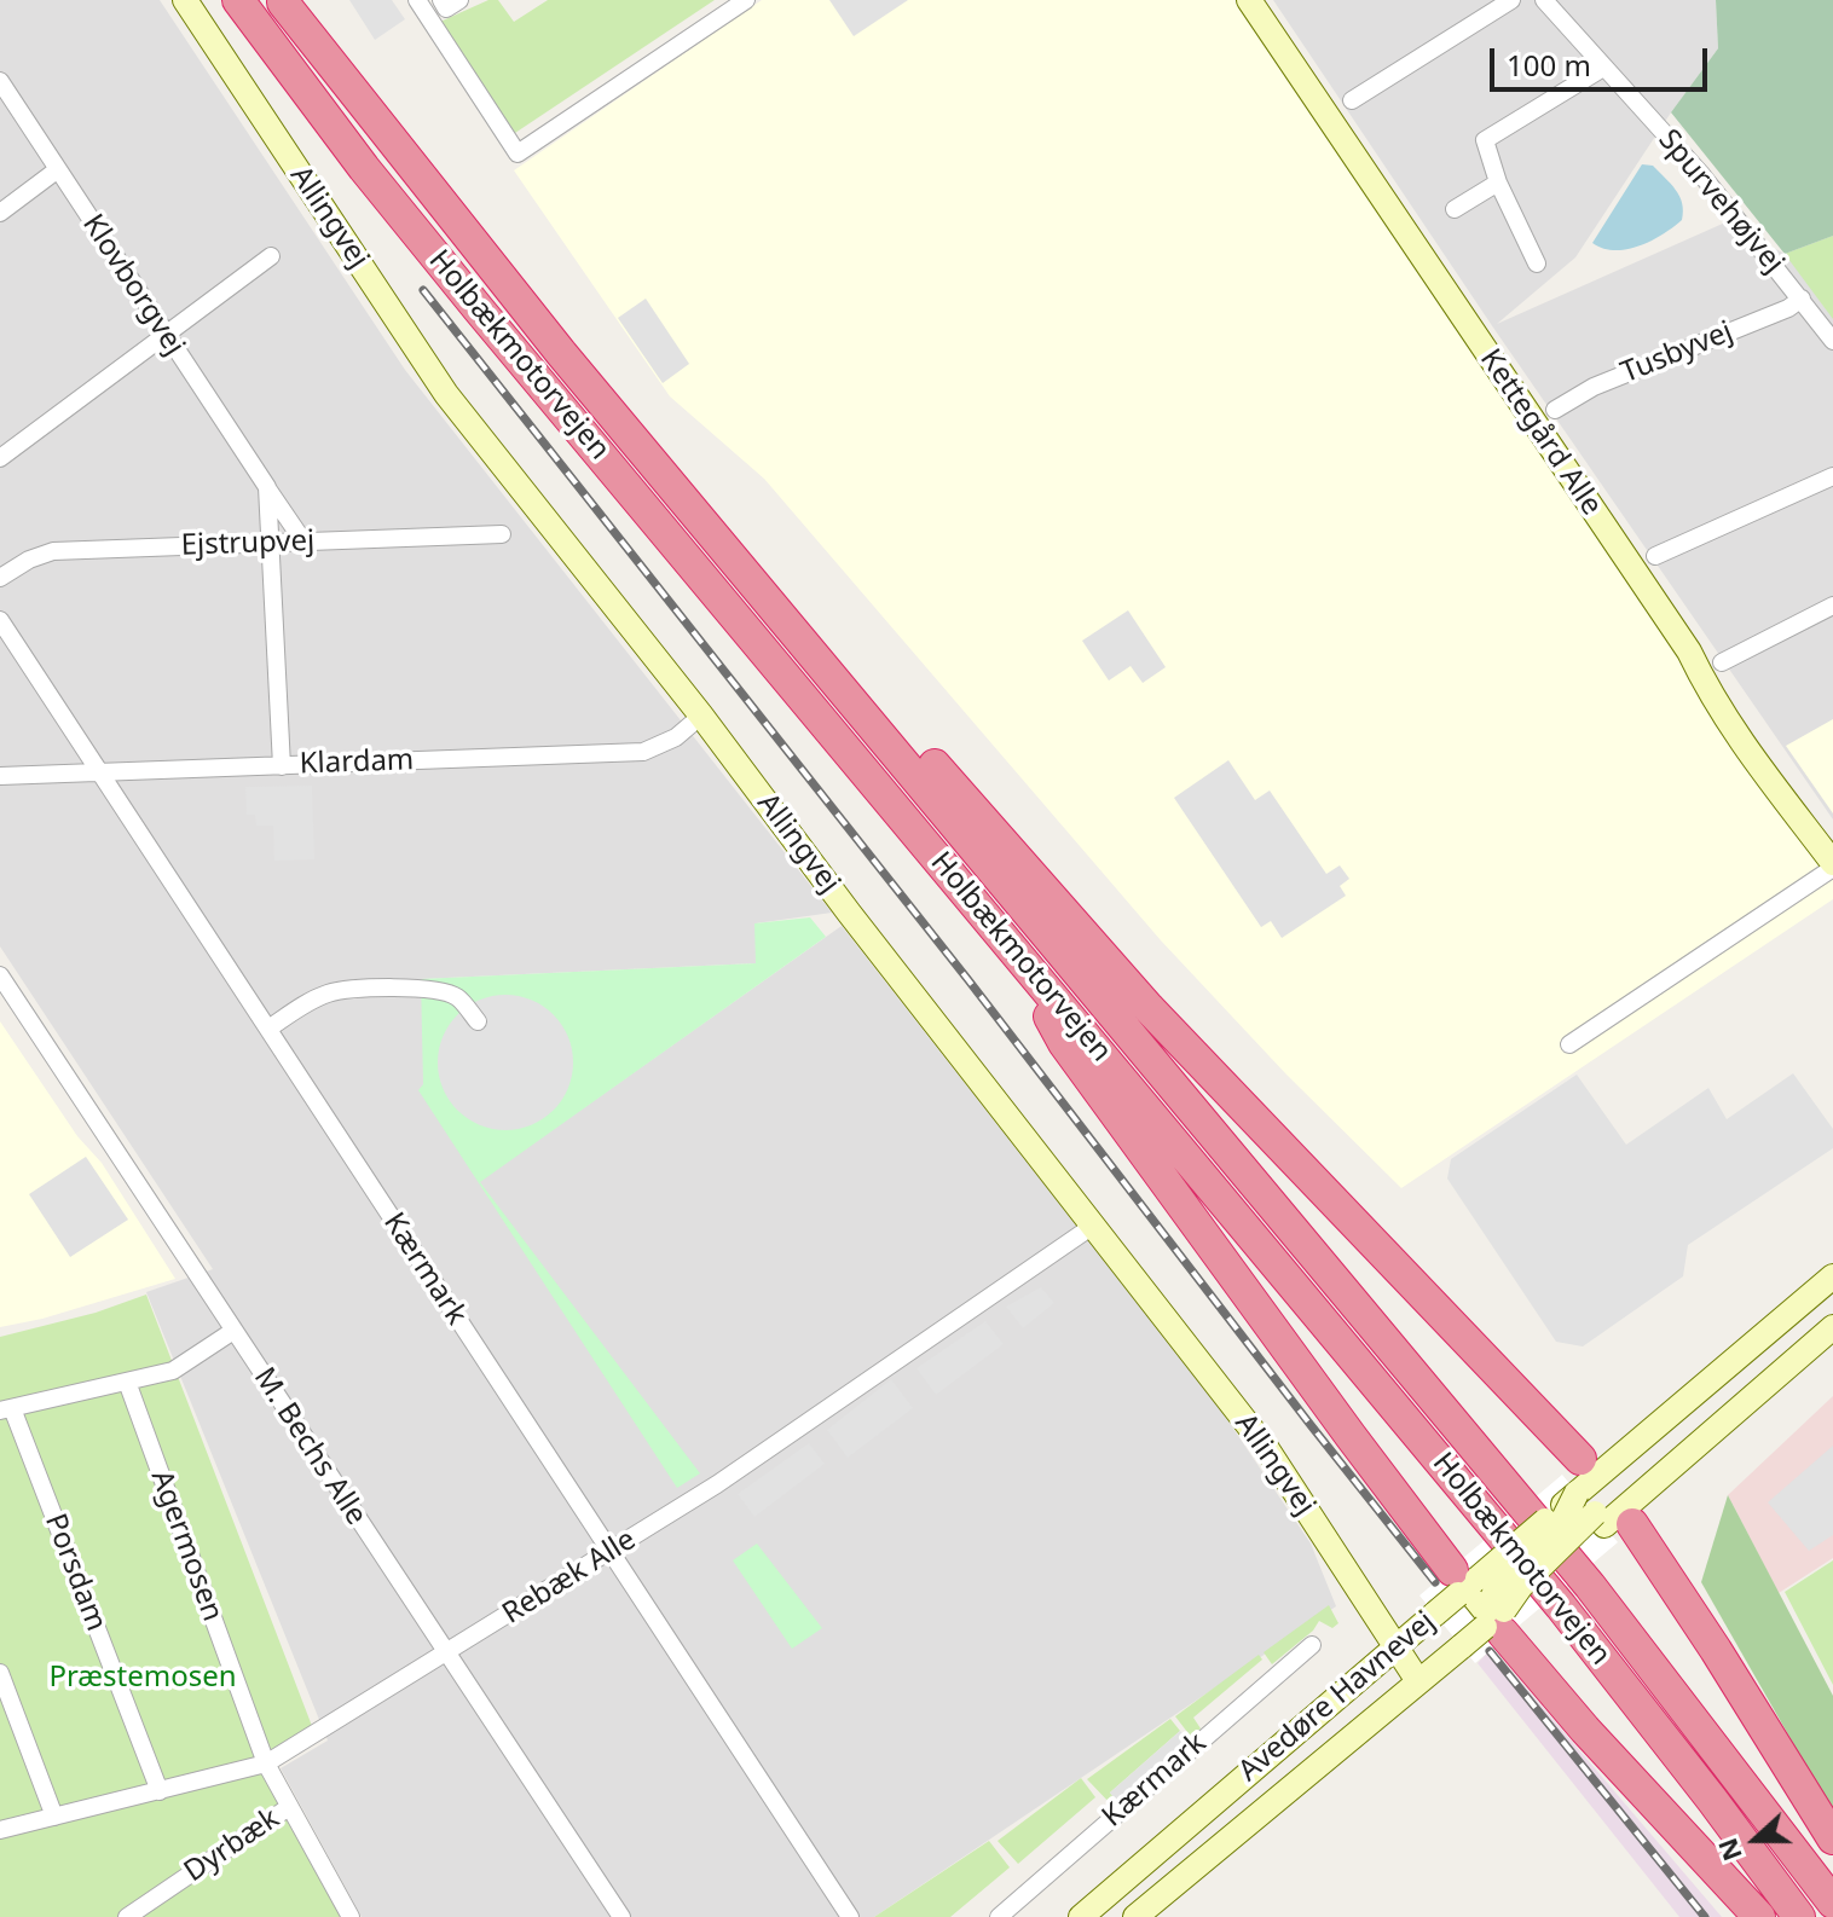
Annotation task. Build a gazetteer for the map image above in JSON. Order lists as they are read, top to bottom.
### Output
{
  "streets": {
    "highway": ["Holbækmotorvejen"],
    "street": [
      "Spurvehøjvej",
      "Allingvej",
      "Klovborgvej",
      "Tusbyvej",
      "Kettegård Alle",
      "Ejstrupvej",
      "Klardam",
      "Kærmark",
      "M. Bechs Alle",
      "Agermosen",
      "Porsdam",
      "Rebæk Alle",
      "Avedøre Havnevej",
      "Dyrbæk"
    ]
  },
  "crossings": [
    ["Spurvehøjvej", "Tusbyvej"],
    ["Allingvej", "Klardam"],
    ["Allingvej", "Rebæk Alle"],
    ["Allingvej", "Avedøre Havnevej"],
    ["Klovborgvej", "Ejstrupvej"],
    ["Klovborgvej", "Klardam"],
    ["Klardam", "Kærmark"],
    ["Kærmark", "Rebæk Alle"],
    ["M. Bechs Alle", "Rebæk Alle"],
    ["Agermosen", "Rebæk Alle"],
    ["Agermosen", "Dyrbæk"],
    ["Porsdam", "Rebæk Alle"]
  ],
  "parks": ["Præstemosen"],
  "scale_bar": "100 m",
  "north": "left"
}
